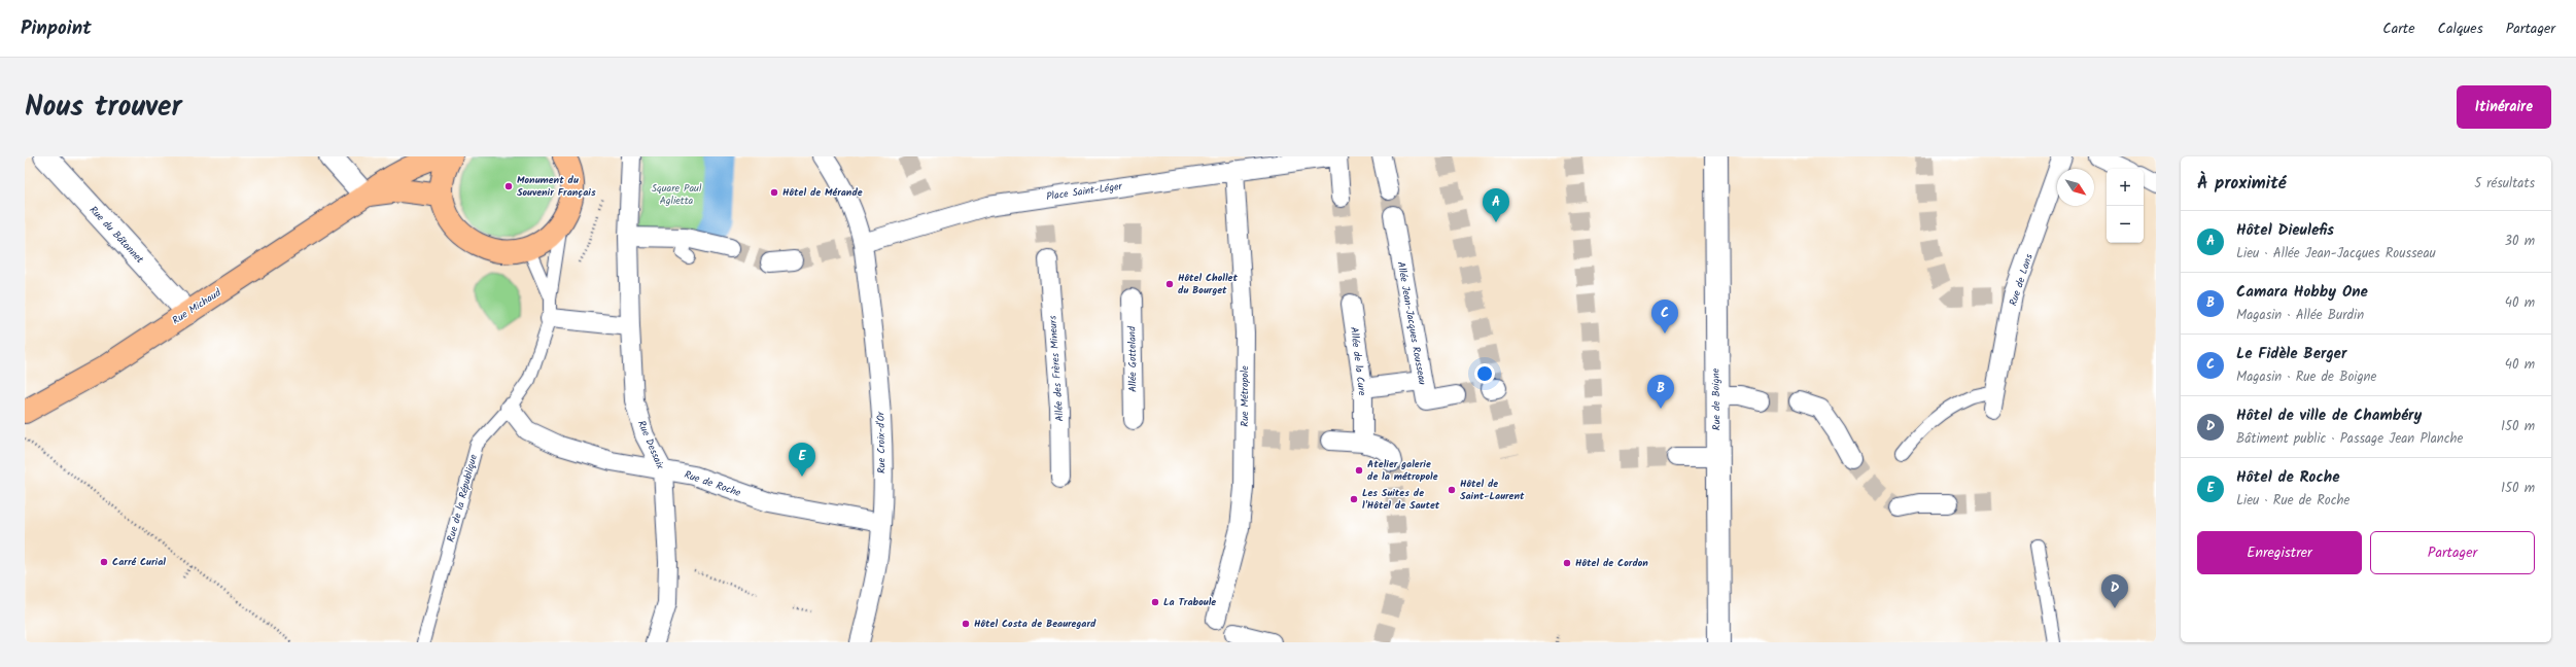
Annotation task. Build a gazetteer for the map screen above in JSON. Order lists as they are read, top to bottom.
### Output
{
  "streets": {
    "main road": ["Rue Michaud"],
    "street": [
      "Place Saint-Léger",
      "Rue du Bâtonnet",
      "Rue de Lans",
      "Allée Jean-Jacques Rousseau",
      "Allée Gotteland",
      "Allée de la Cure",
      "Allée des Frères Mineurs",
      "Rue Métropole",
      "Rue de Boigne",
      "Rue Croix-d'Or",
      "Rue Dessaix",
      "Rue de Roche"
    ],
    "lane": ["Rue de la République"]
  },
  "crossings": [
    ["Place Saint-Léger", "Rue Métropole"],
    ["Place Saint-Léger", "Rue Croix-d'Or"],
    ["Rue du Bâtonnet", "Rue Michaud"],
    ["Rue Croix-d'Or", "Rue de Roche"],
    ["Rue Dessaix", "Rue de Roche"],
    ["Rue de Roche", "Rue de la République"]
  ],
  "parks": ["Square Paul Aglietta"],
  "places": [
    "Monument du Souvenir Français",
    "Hôtel de Mérande",
    "Hôtel Chollet du Bourget",
    "Atelier galerie de la métropole",
    "Hôtel de Saint-Laurent",
    "Les Suites de l'Hôtel de Sautet",
    "Carré Curial",
    "Hôtel de Cordon",
    "La Traboule",
    "Hôtel Costa de Beauregard"
  ],
  "north": "bottom right",
  "page": {
    "header": "Pinpoint",
    "nav": ["Carte", "Calques", "Partager"],
    "title": "Nous trouver",
    "buttons": [
      "Itinéraire",
      ["Enregistrer", "Partager"]
    ],
    "heading": ["À proximité", "5 résultats"],
    "map_buttons": ["+", "−"],
    "pins": [
      "A",
      "C",
      "B",
      "E",
      "D"
    ],
    "list": [
      {
        "mark": "A",
        "name": "Hôtel Dieulefis",
        "note": "Lieu · Allée Jean-Jacques Rousseau",
        "value": "30 m"
      },
      {
        "mark": "B",
        "name": "Camara Hobby One",
        "note": "Magasin · Allée Burdin",
        "value": "40 m"
      },
      {
        "mark": "C",
        "name": "Le Fidèle Berger",
        "note": "Magasin · Rue de Boigne",
        "value": "40 m"
      },
      {
        "mark": "D",
        "name": "Hôtel de ville de Chambéry",
        "note": "Bâtiment public · Passage Jean Planche",
        "value": "150 m"
      },
      {
        "mark": "E",
        "name": "Hôtel de Roche",
        "note": "Lieu · Rue de Roche",
        "value": "150 m"
      }
    ]
  }
}
